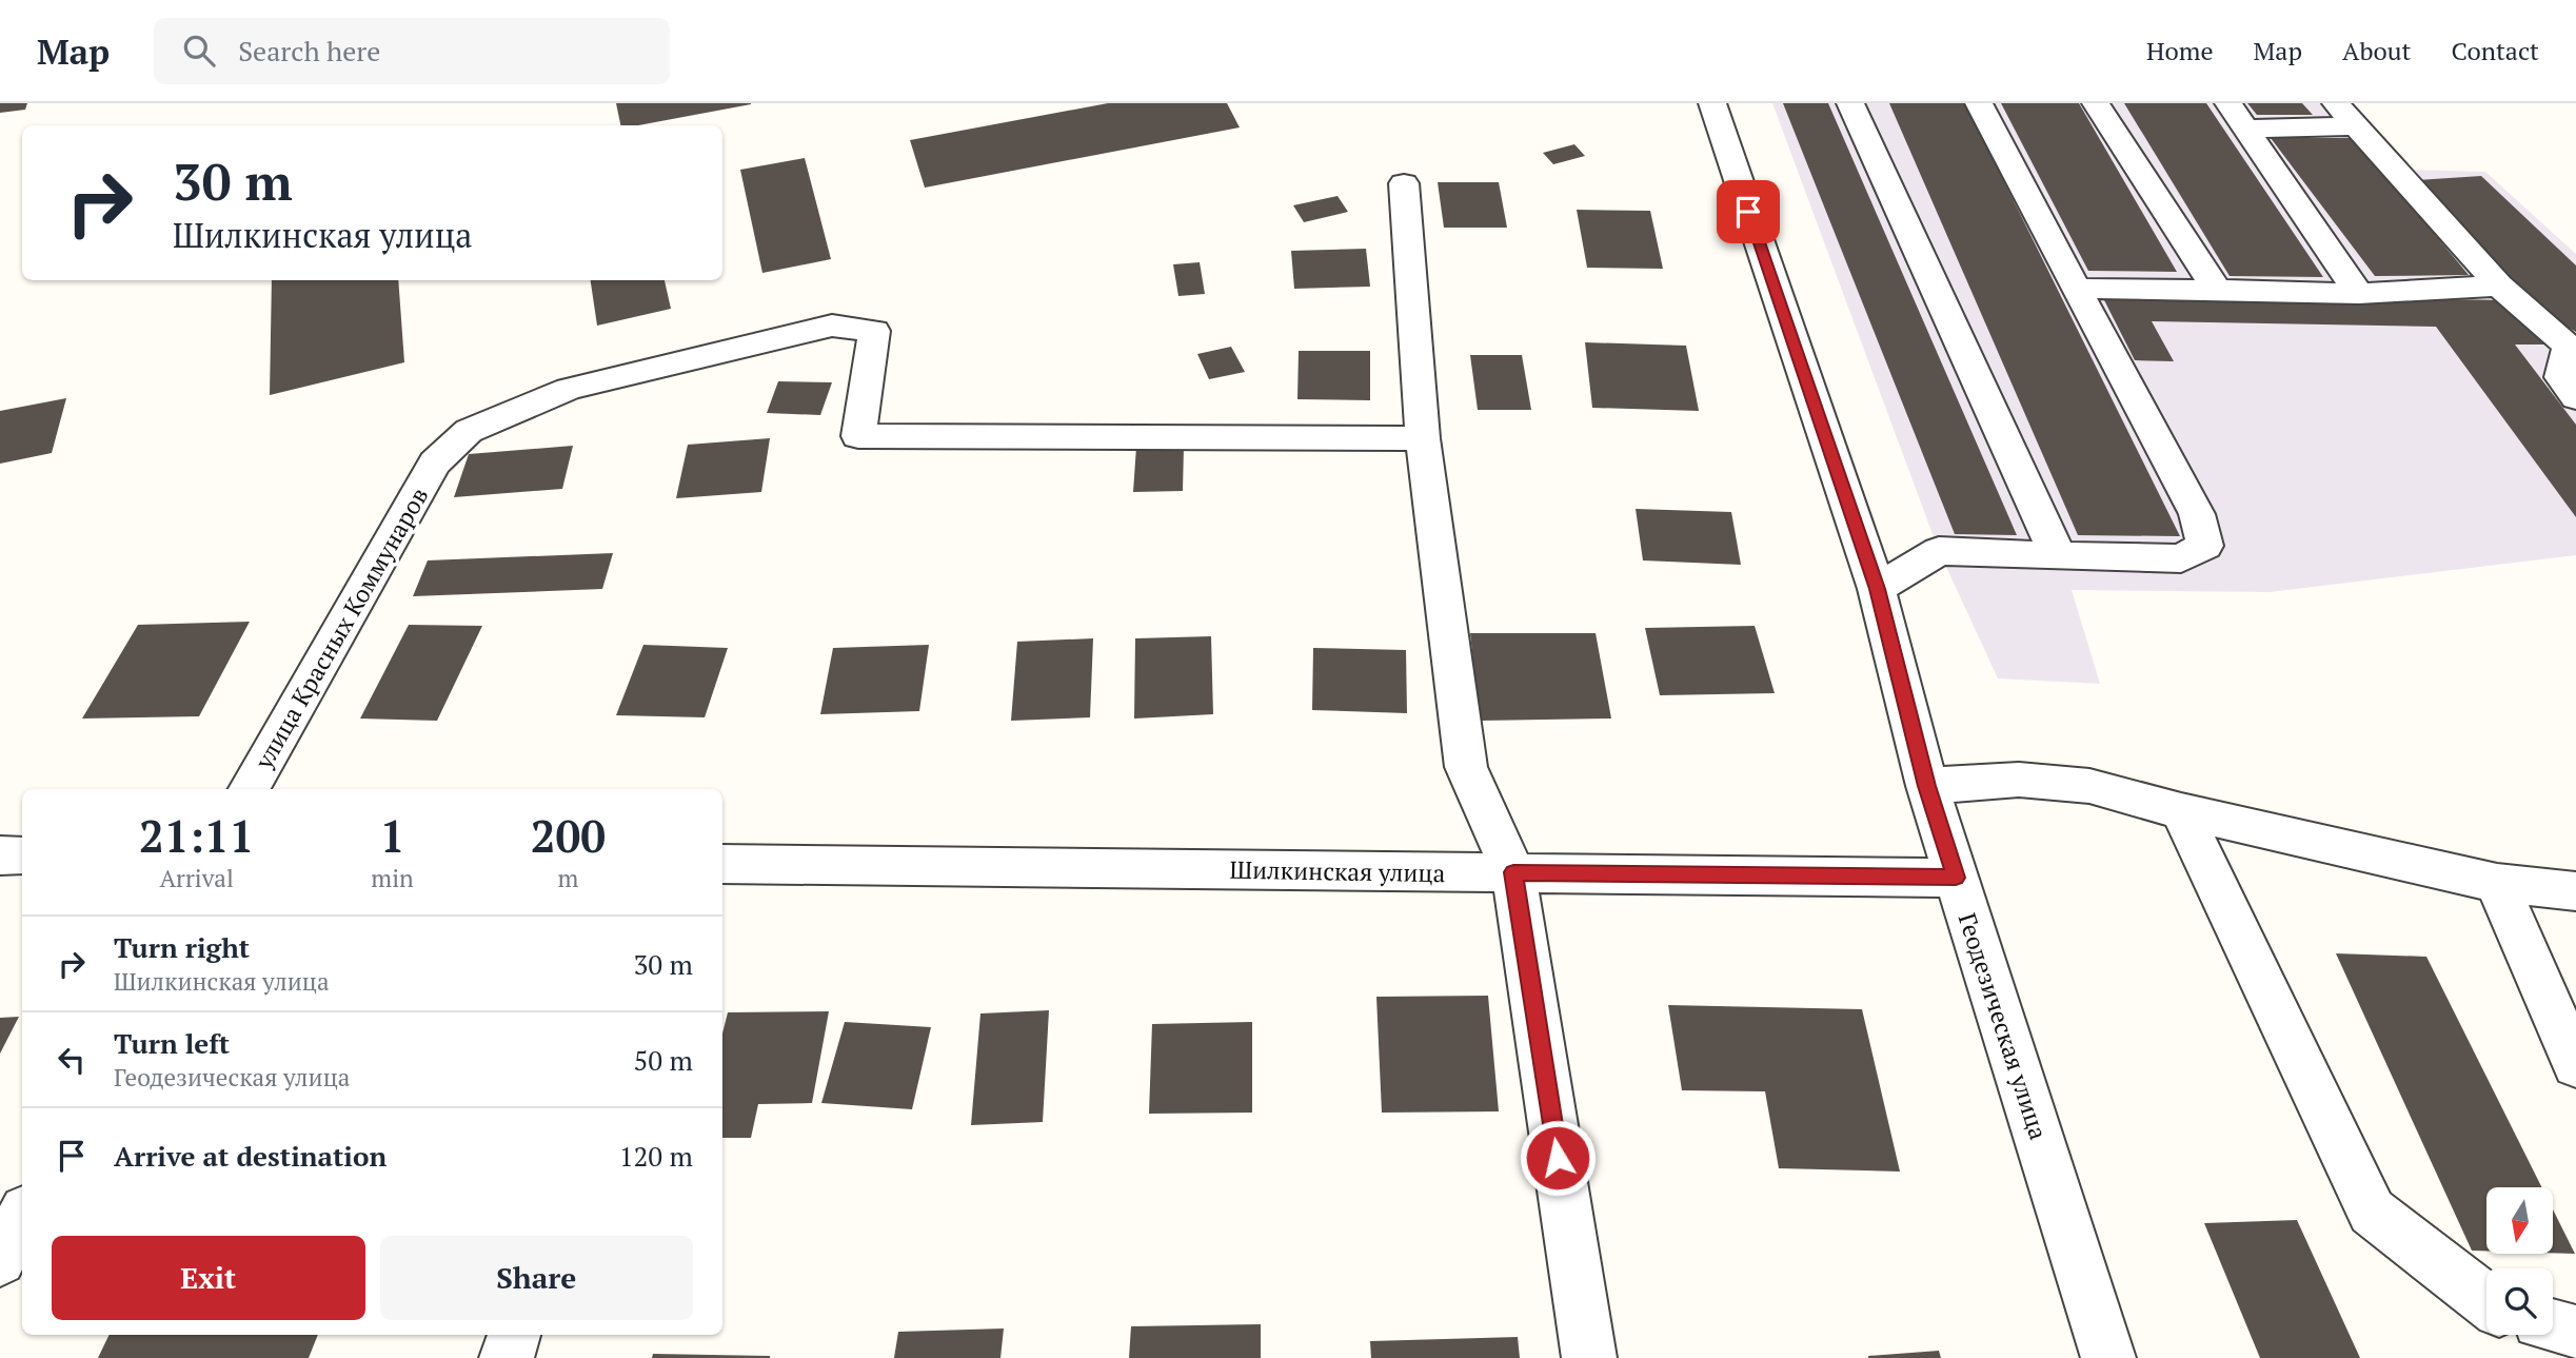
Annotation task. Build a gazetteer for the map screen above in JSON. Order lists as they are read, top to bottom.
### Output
{
  "streets": {
    "street": ["улица Красных Коммунаров", "Шилкинская улица", "Геодезическая улица"]
  },
  "crossings": [
    ["Шилкинская улица", "Геодезическая улица"]
  ],
  "north": "bottom",
  "page": {
    "header": "Map",
    "search": "Search here",
    "nav": [
      "Home",
      "Map",
      "About",
      "Contact"
    ],
    "turn": ["30 m", "Шилкинская улица"],
    "eta": [
      "21:11",
      "Arrival",
      "1",
      "min",
      "200",
      "m"
    ],
    "list": [
      {
        "name": "Turn right",
        "note": "Шилкинская улица",
        "value": "30 m"
      },
      {
        "name": "Turn left",
        "note": "Геодезическая улица",
        "value": "50 m"
      },
      {
        "name": "Arrive at destination",
        "value": "120 m"
      }
    ],
    "buttons": ["Exit", "Share"]
  }
}
